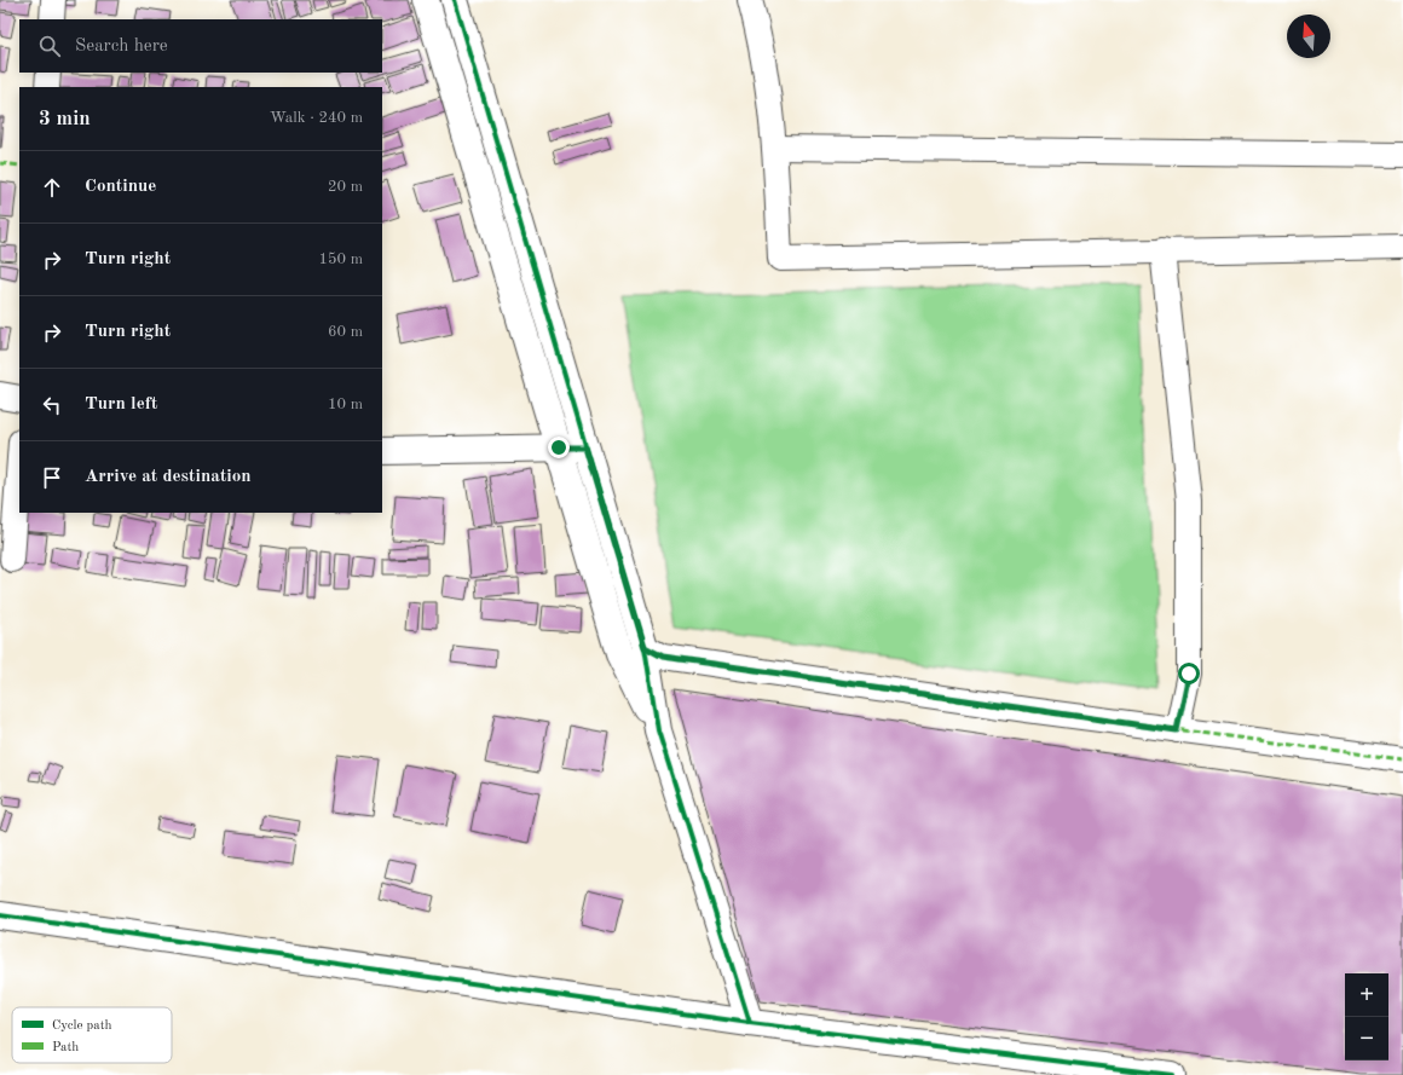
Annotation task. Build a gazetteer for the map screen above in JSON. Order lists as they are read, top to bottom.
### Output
{
  "legend": ["Cycle path", "Path"],
  "north": "top",
  "page": {
    "search": "Search here",
    "heading": ["3 min", "Walk · 240 m"],
    "list": [
      ["Continue", "20 m"],
      ["Turn right", "150 m"],
      ["Turn right", "60 m"],
      ["Turn left", "10 m"],
      "Arrive at destination"
    ],
    "map_buttons": ["+", "−"]
  }
}
